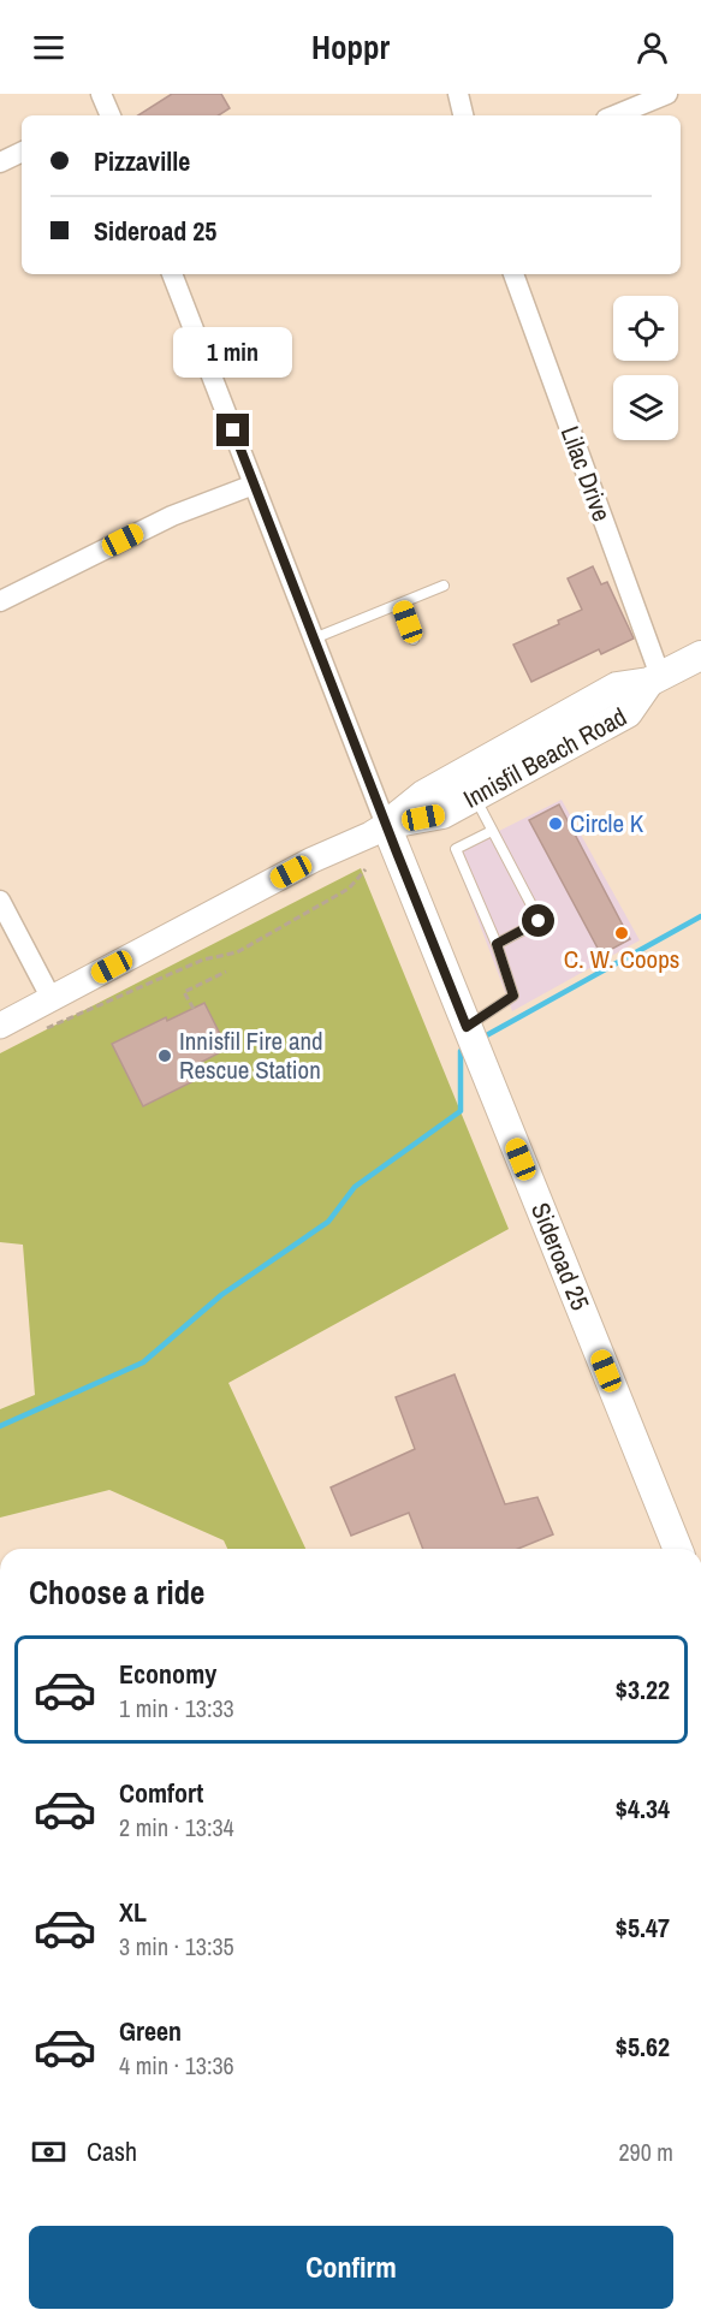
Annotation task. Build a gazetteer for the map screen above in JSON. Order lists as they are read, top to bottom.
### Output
{
  "streets": {
    "main road": ["Innisfil Beach Road", "Sideroad 25"],
    "street": ["Lilac Drive"]
  },
  "crossings": [
    ["Lilac Drive", "Innisfil Beach Road"],
    ["Innisfil Beach Road", "Sideroad 25"]
  ],
  "places": ["Circle K", "C. W. Coops", "Innisfil Fire and Rescue Station"],
  "page": {
    "header": "Hoppr",
    "banner": ["Pizzaville", "Sideroad 25"],
    "bubble": "1 min",
    "heading": "Choose a ride",
    "list": [
      {
        "name": "Economy",
        "note": "1 min · 13:33",
        "value": "$3.22"
      },
      {
        "name": "Comfort",
        "note": "2 min · 13:34",
        "value": "$4.34"
      },
      {
        "name": "XL",
        "note": "3 min · 13:35",
        "value": "$5.47"
      },
      {
        "name": "Green",
        "note": "4 min · 13:36",
        "value": "$5.62"
      }
    ],
    "pay": ["Cash", "290 m"],
    "buttons": "Confirm"
  }
}
